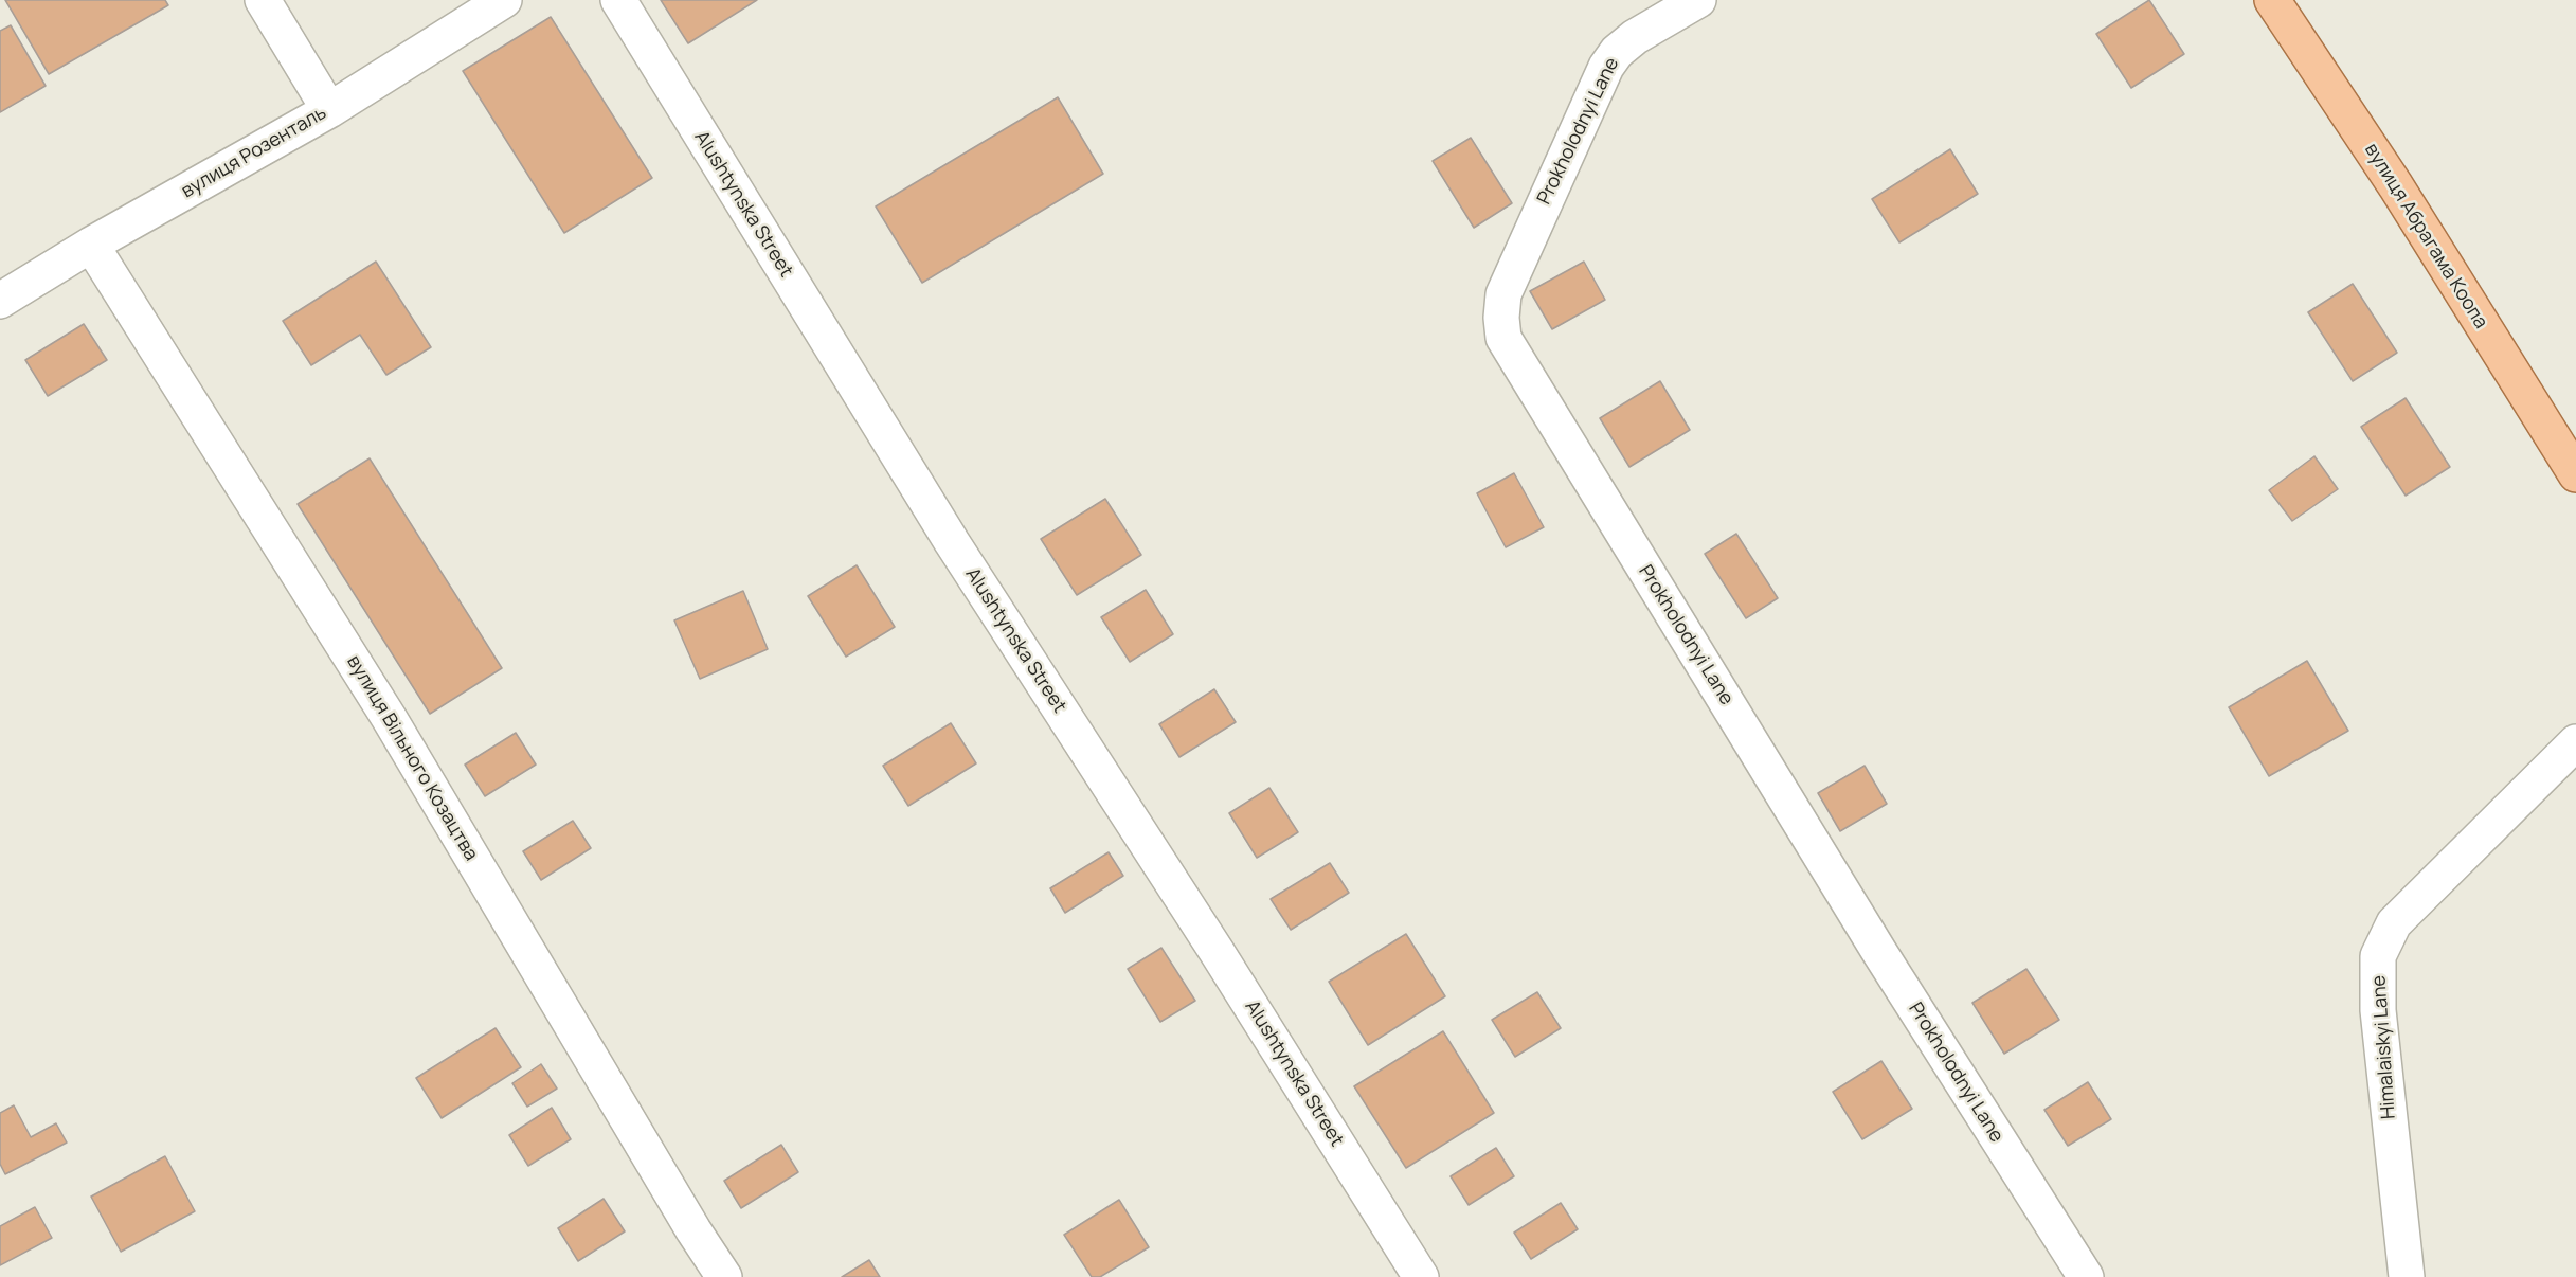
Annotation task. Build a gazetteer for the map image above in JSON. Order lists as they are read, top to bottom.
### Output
{
  "streets": {
    "main road": ["вулиця Абрагама Коопа"],
    "street": [
      "Prokholodnyi Lane",
      "вулиця Розенталь",
      "Alushtynska Street",
      "вулиця Вільного Козацтва",
      "Himalaiskyi Lane"
    ]
  },
  "crossings": [
    ["вулиця Розенталь", "вулиця Вільного Козацтва"]
  ]
}
